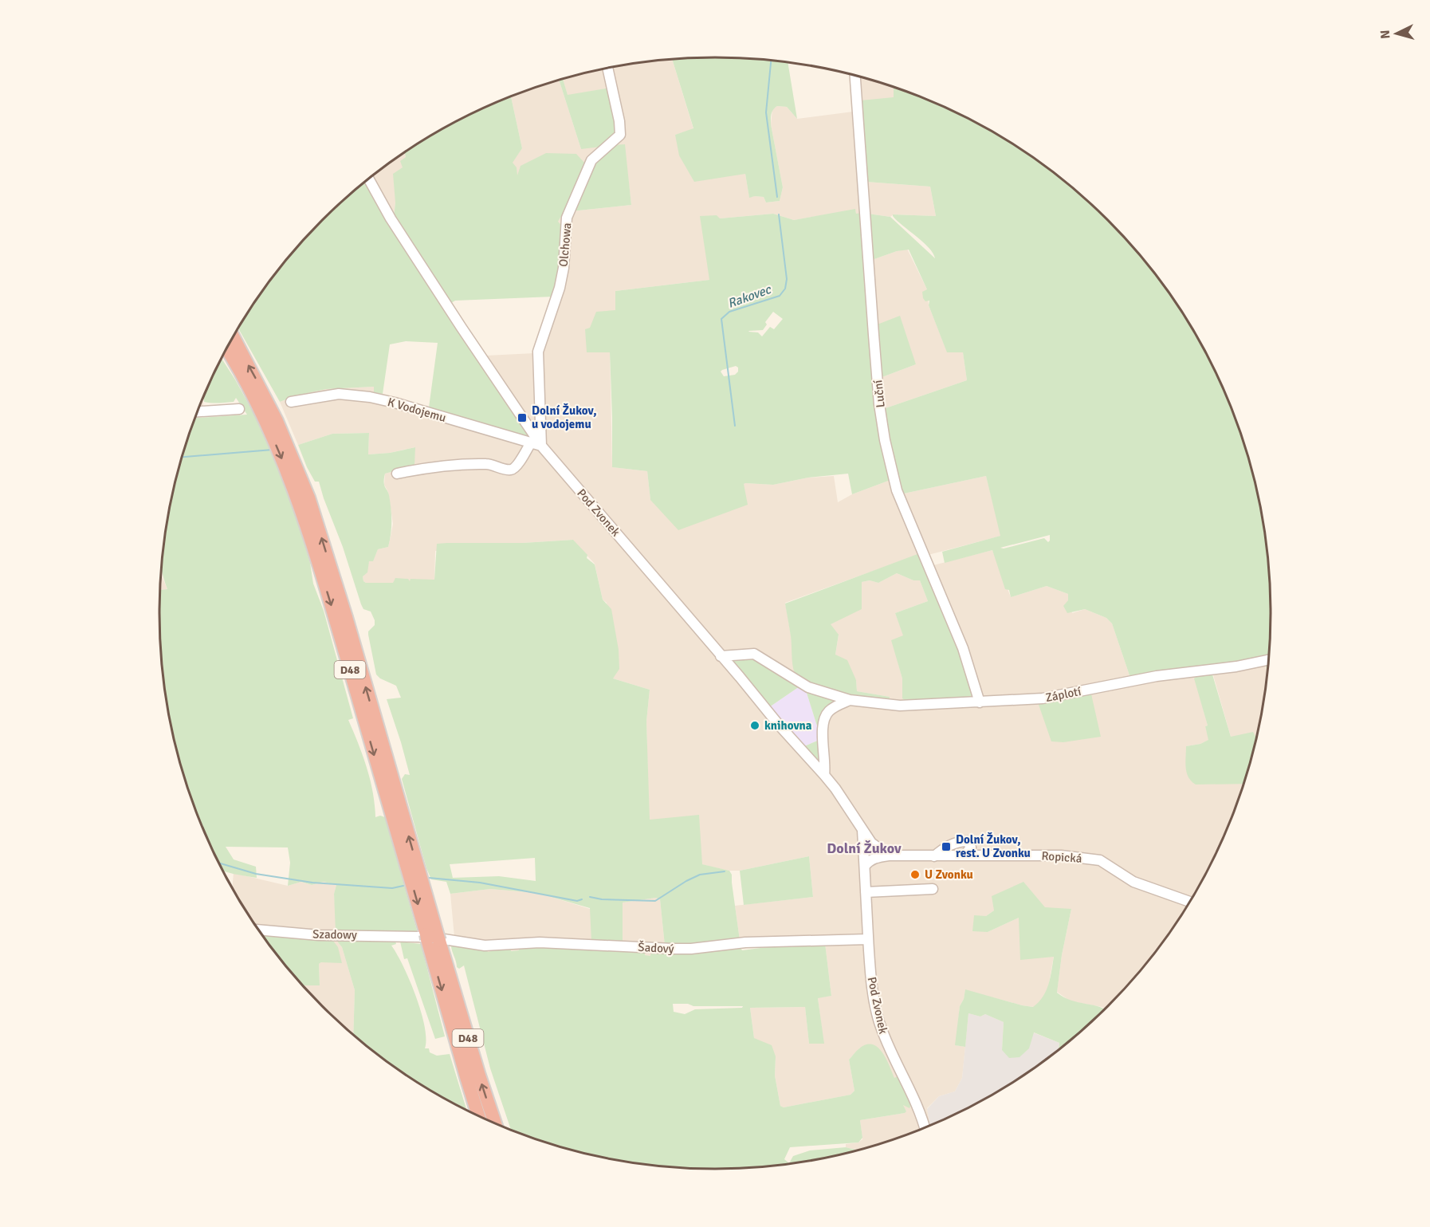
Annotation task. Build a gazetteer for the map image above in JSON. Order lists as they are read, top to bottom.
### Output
{
  "streets": {
    "highway": ["D48"],
    "street": [
      "Olchowa",
      "Luční",
      "K Vodojemu",
      "Pod Zvonek",
      "Záplotí",
      "Ropická",
      "Szadowy",
      "Šadový"
    ]
  },
  "crossings": [
    ["Olchowa", "K Vodojemu"],
    ["Olchowa", "Pod Zvonek"],
    ["Luční", "Záplotí"],
    ["K Vodojemu", "Pod Zvonek"],
    ["Pod Zvonek", "Záplotí"],
    ["Pod Zvonek", "Ropická"],
    ["Pod Zvonek", "Šadový"],
    ["D48", "Szadowy"],
    ["D48", "Šadový"],
    ["Szadowy", "Šadový"]
  ],
  "districts": ["Dolní Žukov"],
  "water": ["Rakovec"],
  "places": {
    "transit": ["Dolní Žukov, u vodojemu", "Dolní Žukov, rest. U Zvonku"],
    "other": ["knihovna", "U Zvonku"]
  },
  "north": "left"
}
